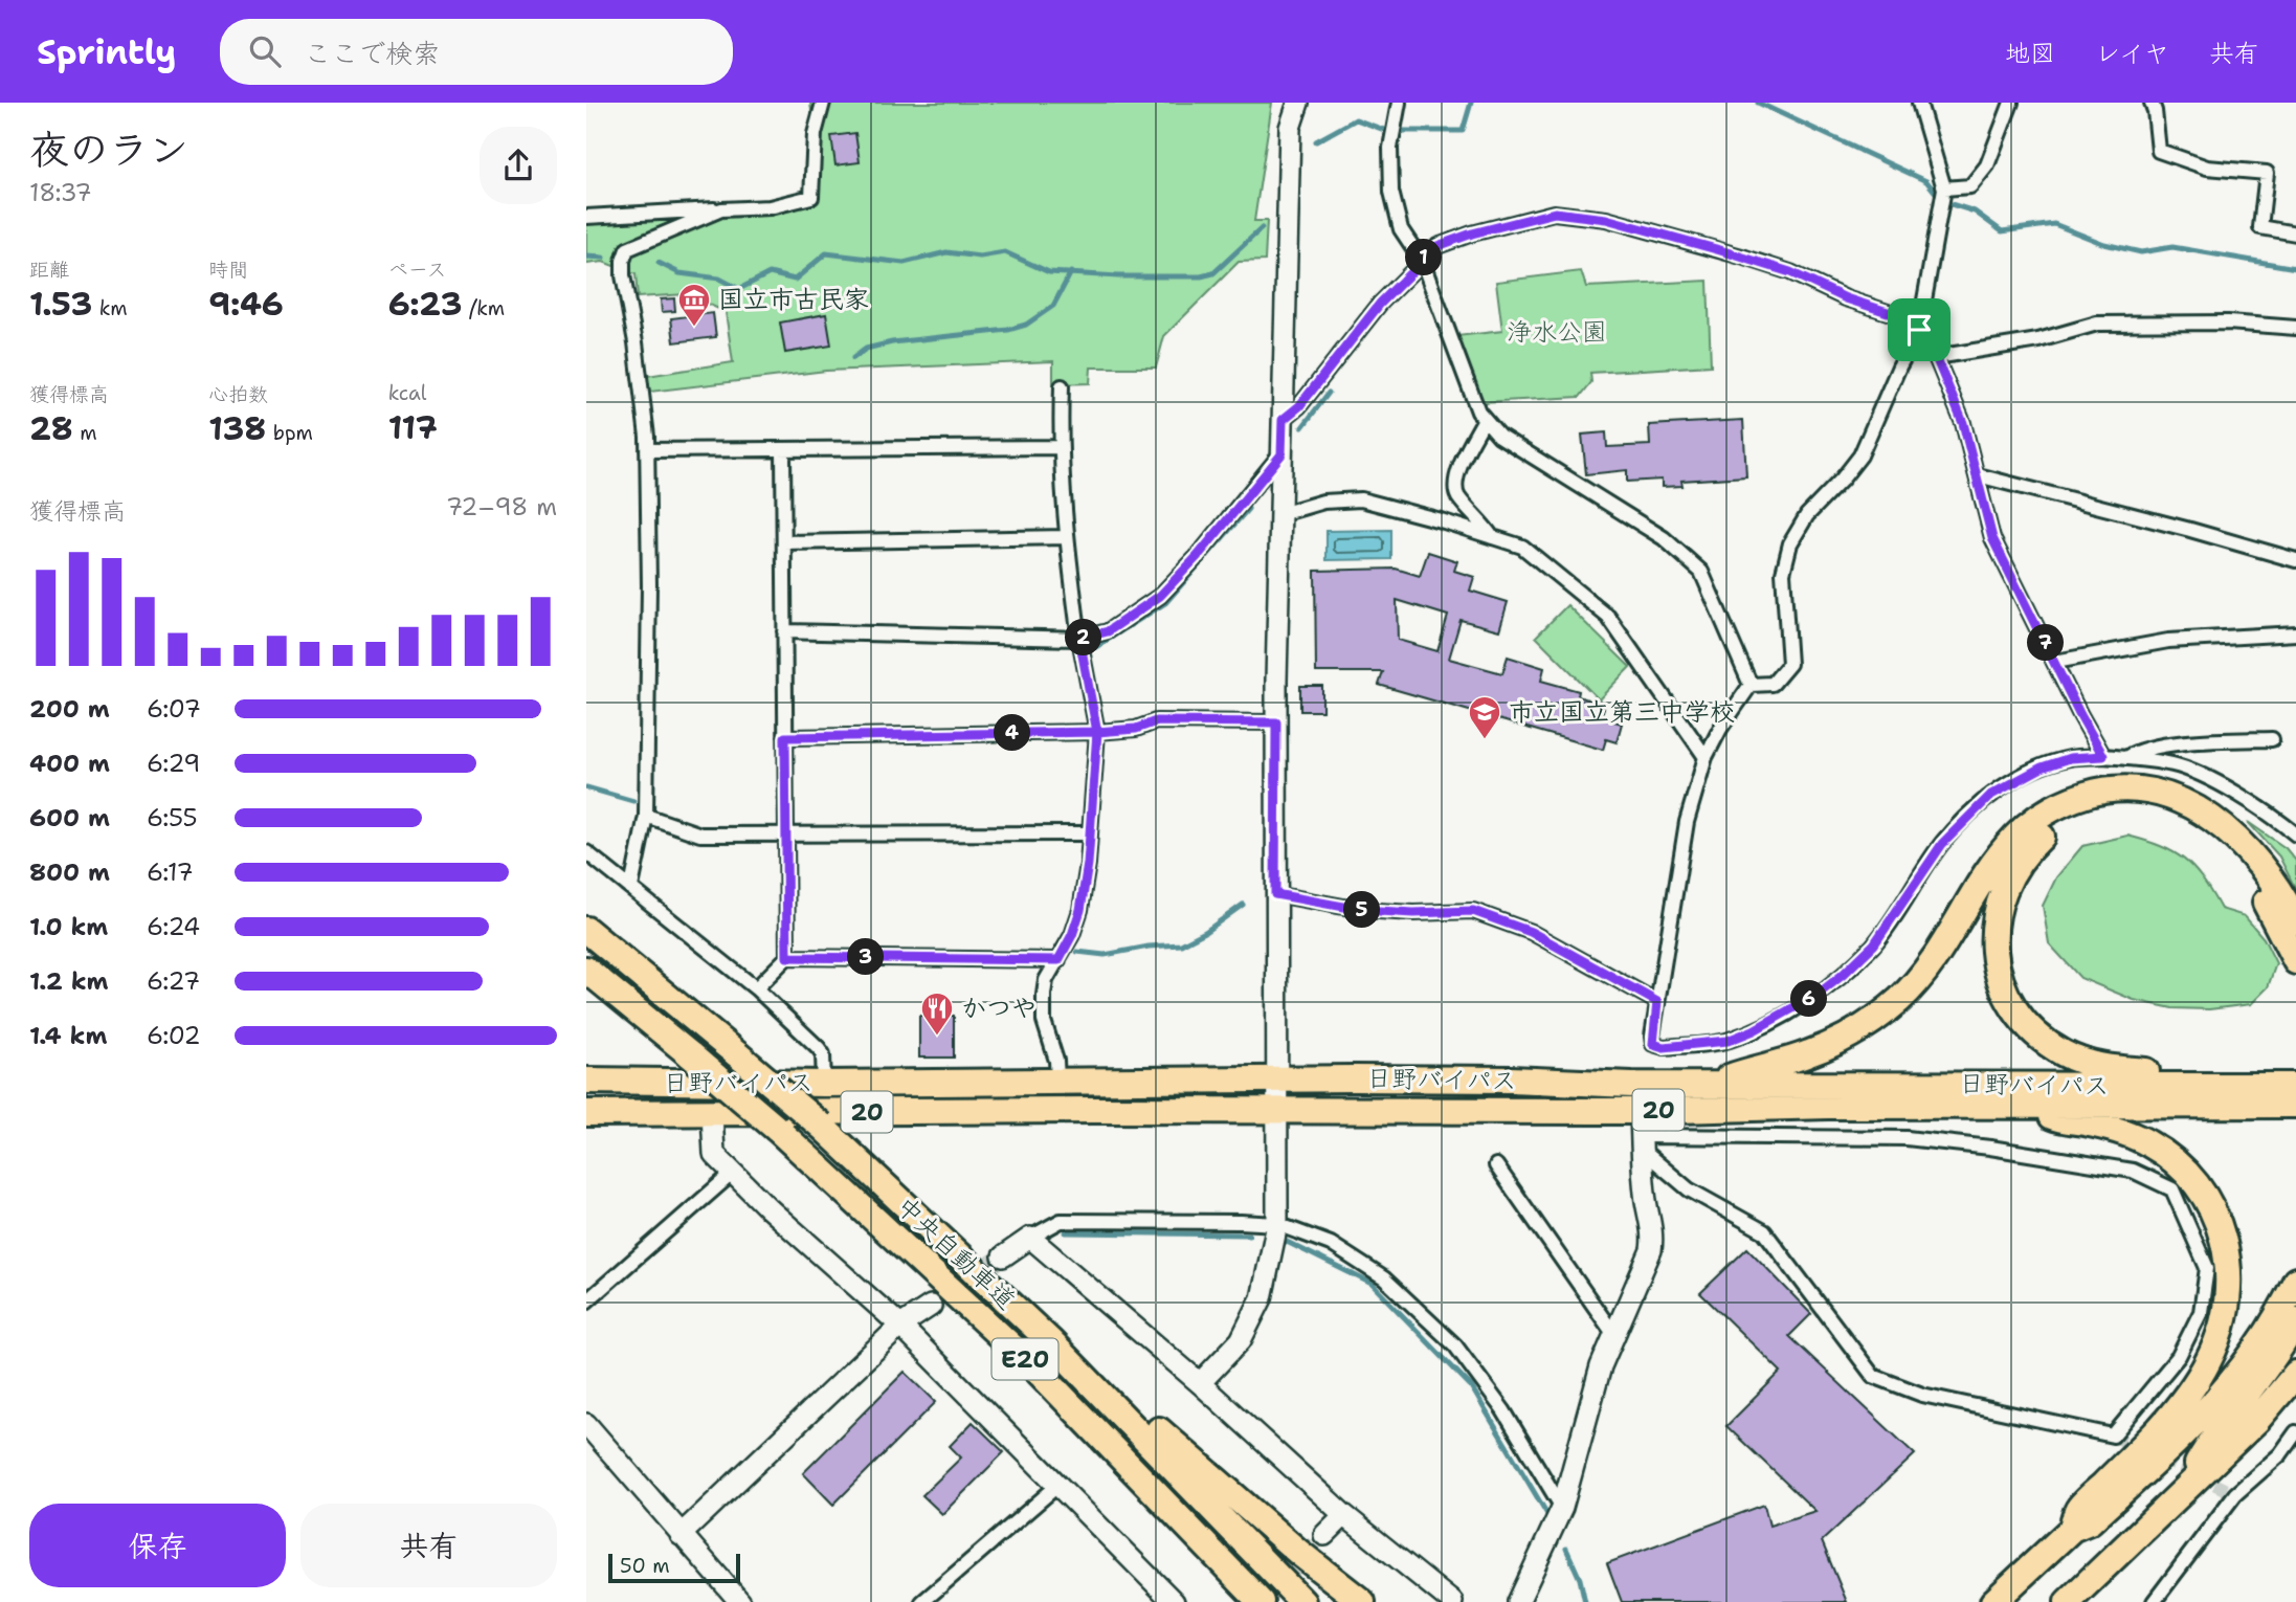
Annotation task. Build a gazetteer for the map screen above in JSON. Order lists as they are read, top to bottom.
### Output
{
  "streets": {
    "highway": [
      "日野バイパス",
      "20",
      "中央自動車道",
      "E20"
    ]
  },
  "parks": ["浄水公園"],
  "places": {
    "museum": ["国立市古民家"],
    "school or university": ["市立国立第三中学校"],
    "restaurant": ["かつや"]
  },
  "scale_bar": "50 m",
  "page": {
    "header": "Sprintly",
    "search": "ここで検索",
    "nav": ["地図", "レイヤ", "共有"],
    "heading": ["夜のラン", "18:37"],
    "stats": [
      ["距離", "1.53 km"],
      ["時間", "9:46"],
      ["ペース", "6:23 /km"],
      ["獲得標高", "28 m"],
      ["心拍数", "138 bpm"],
      ["kcal", "117"]
    ],
    "pins": [
      "1",
      "2",
      "7",
      "4",
      "5",
      "3",
      "6"
    ],
    "chart": ["獲得標高", "72–98 m"],
    "list": [
      {
        "name": "200 m",
        "note": "6:07"
      },
      {
        "name": "400 m",
        "note": "6:29"
      },
      {
        "name": "600 m",
        "note": "6:55"
      },
      {
        "name": "800 m",
        "note": "6:17"
      },
      {
        "name": "1.0 km",
        "note": "6:24"
      },
      {
        "name": "1.2 km",
        "note": "6:27"
      },
      {
        "name": "1.4 km",
        "note": "6:02"
      }
    ],
    "buttons": ["保存", "共有"],
    "scale": "50 m"
  }
}
